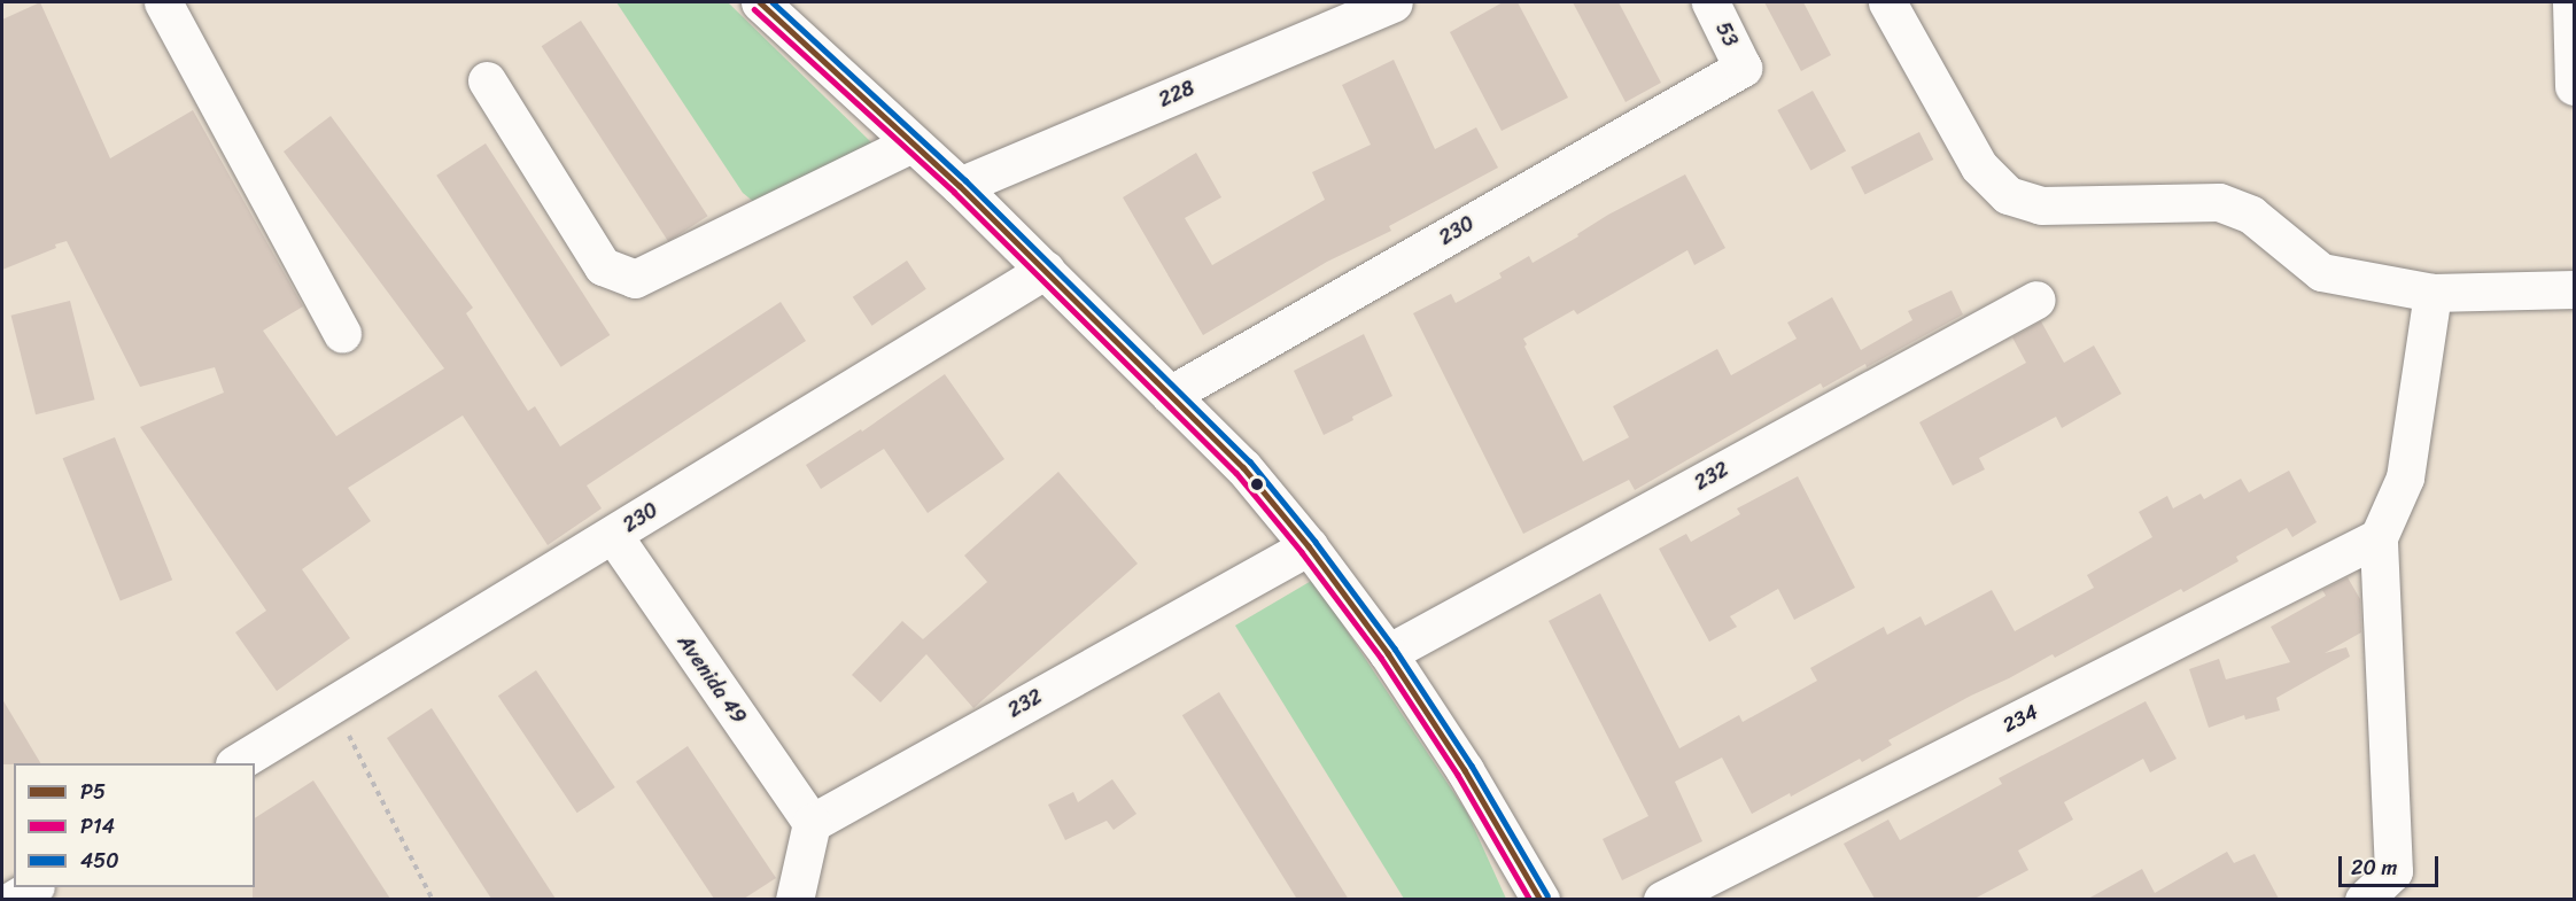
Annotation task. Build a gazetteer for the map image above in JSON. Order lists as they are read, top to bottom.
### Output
{
  "streets": {
    "street": [
      "53",
      "228",
      "230",
      "232",
      "Avenida 49",
      "234"
    ]
  },
  "crossings": [
    ["53", "230"],
    ["230", "Avenida 49"],
    ["232", "Avenida 49"]
  ],
  "lines": ["transit line P5", "transit line 450", "transit line P14"],
  "legend": ["P5", "P14", "450"],
  "scale_bar": "20 m"
}
